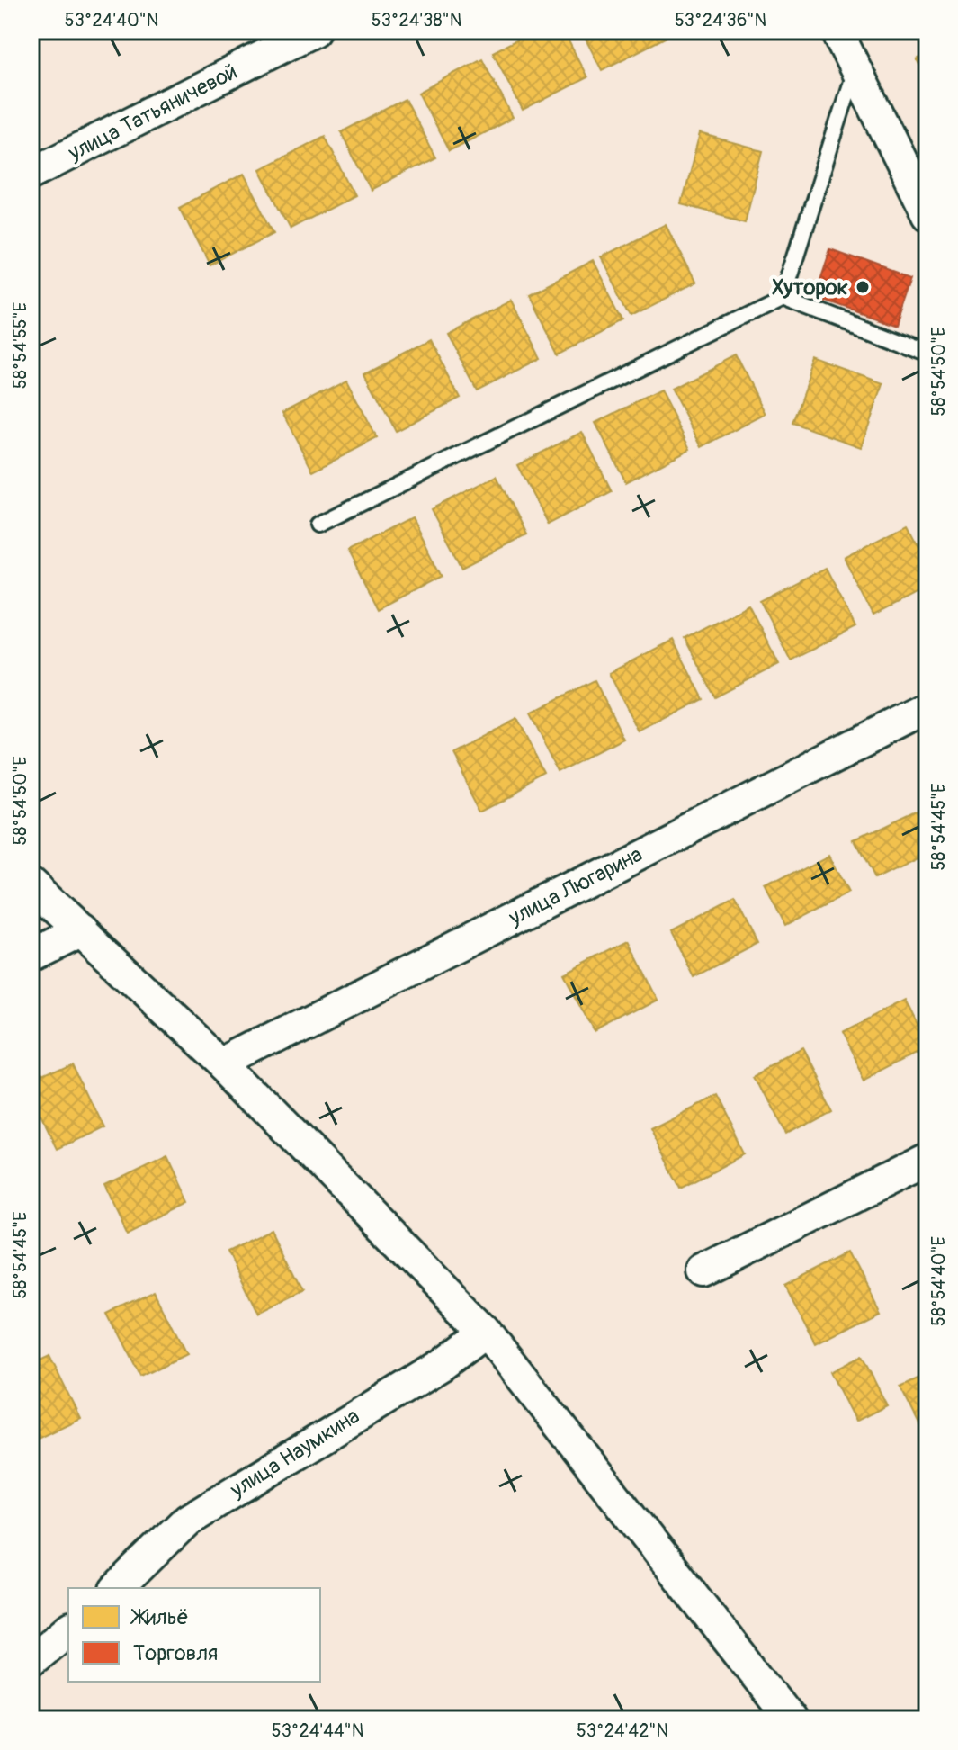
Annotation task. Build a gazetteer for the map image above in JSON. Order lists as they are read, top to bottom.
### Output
{
  "streets": {
    "street": ["улица Татьяничевой", "улица Люгарина", "улица Наумкина"]
  },
  "places": ["Хуторок"],
  "legend": ["Жильё", "Торговля"],
  "coordinates": [
    "53°24'40\"N",
    "53°24'38\"N",
    "53°24'36\"N",
    "58°54'55\"E",
    "58°54'50\"E",
    "58°54'45\"E",
    "58°54'40\"E",
    "53°24'44\"N",
    "53°24'42\"N"
  ]
}
